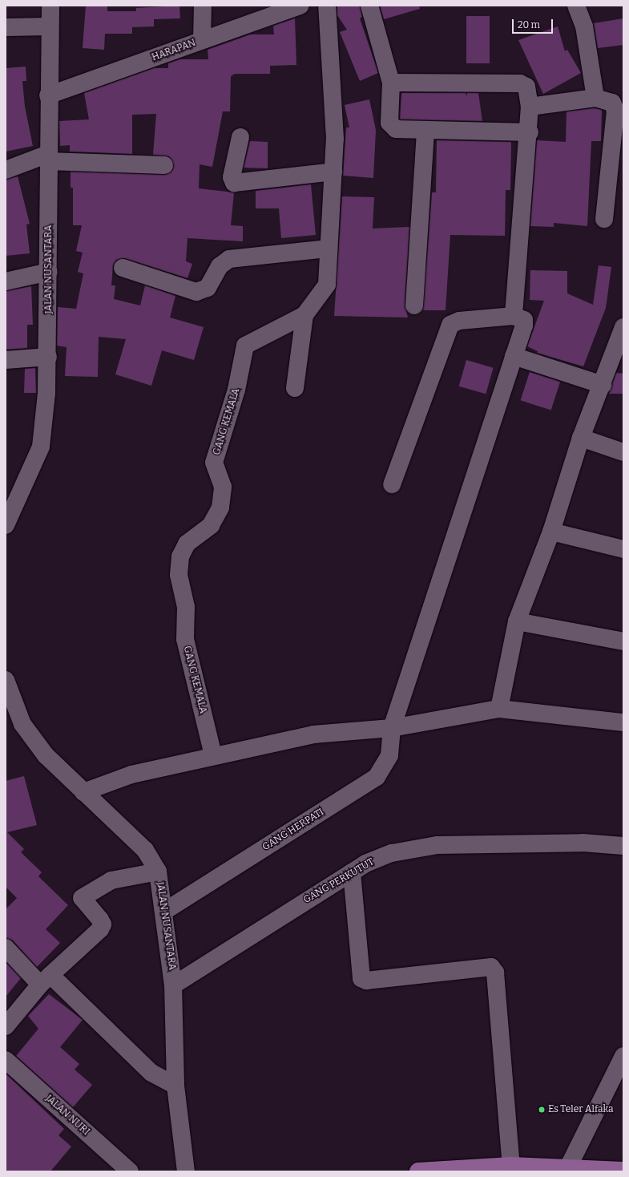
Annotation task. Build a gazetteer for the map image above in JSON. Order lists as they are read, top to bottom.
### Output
{
  "streets": {
    "street": [
      "HARAPAN",
      "JALAN NUSANTARA",
      "GANG KEMALA",
      "GANG HERPATI",
      "GANG PERKUTUT",
      "JALAN NURI"
    ]
  },
  "crossings": [
    ["HARAPAN", "JALAN NUSANTARA"],
    ["JALAN NUSANTARA", "GANG HERPATI"],
    ["JALAN NUSANTARA", "GANG PERKUTUT"]
  ],
  "places": ["Es Teler Alfaka"],
  "scale_bar": "20 m"
}
